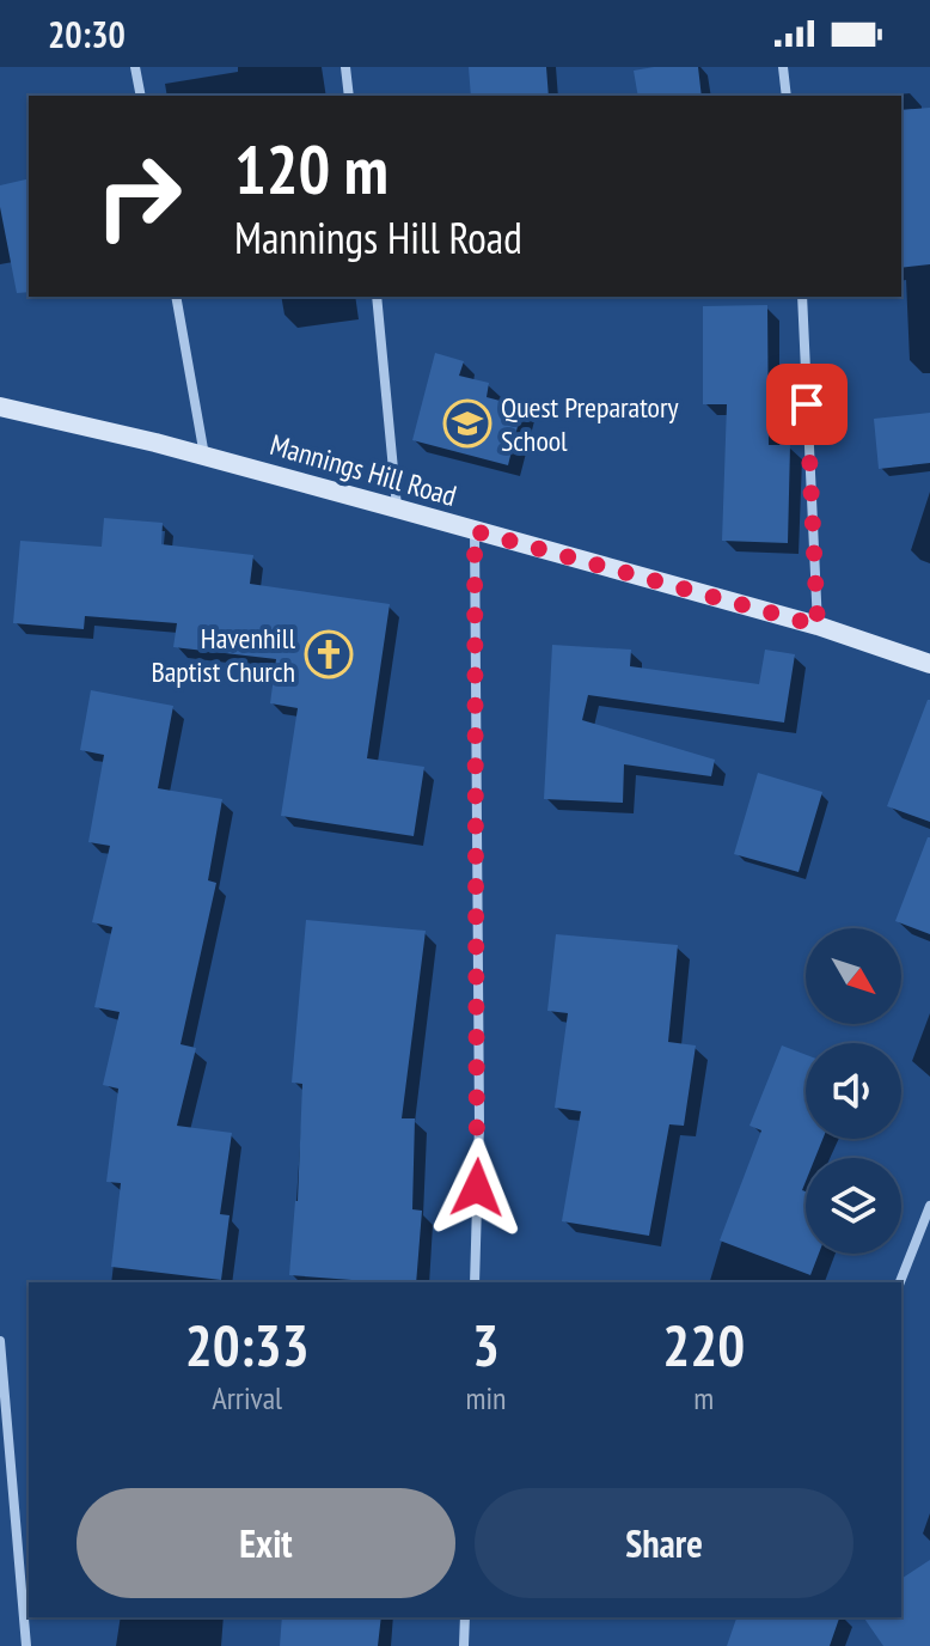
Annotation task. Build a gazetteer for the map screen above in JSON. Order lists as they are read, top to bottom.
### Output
{
  "streets": {
    "main road": ["Mannings Hill Road"]
  },
  "places": {
    "school or university": ["Quest Preparatory School"],
    "church": ["Havenhill Baptist Church"]
  },
  "north": "bottom right",
  "page": {
    "status": "20:30",
    "turn": ["120 m", "Mannings Hill Road"],
    "eta": [
      "20:33",
      "Arrival",
      "3",
      "min",
      "220",
      "m"
    ],
    "buttons": ["Exit", "Share"]
  }
}
